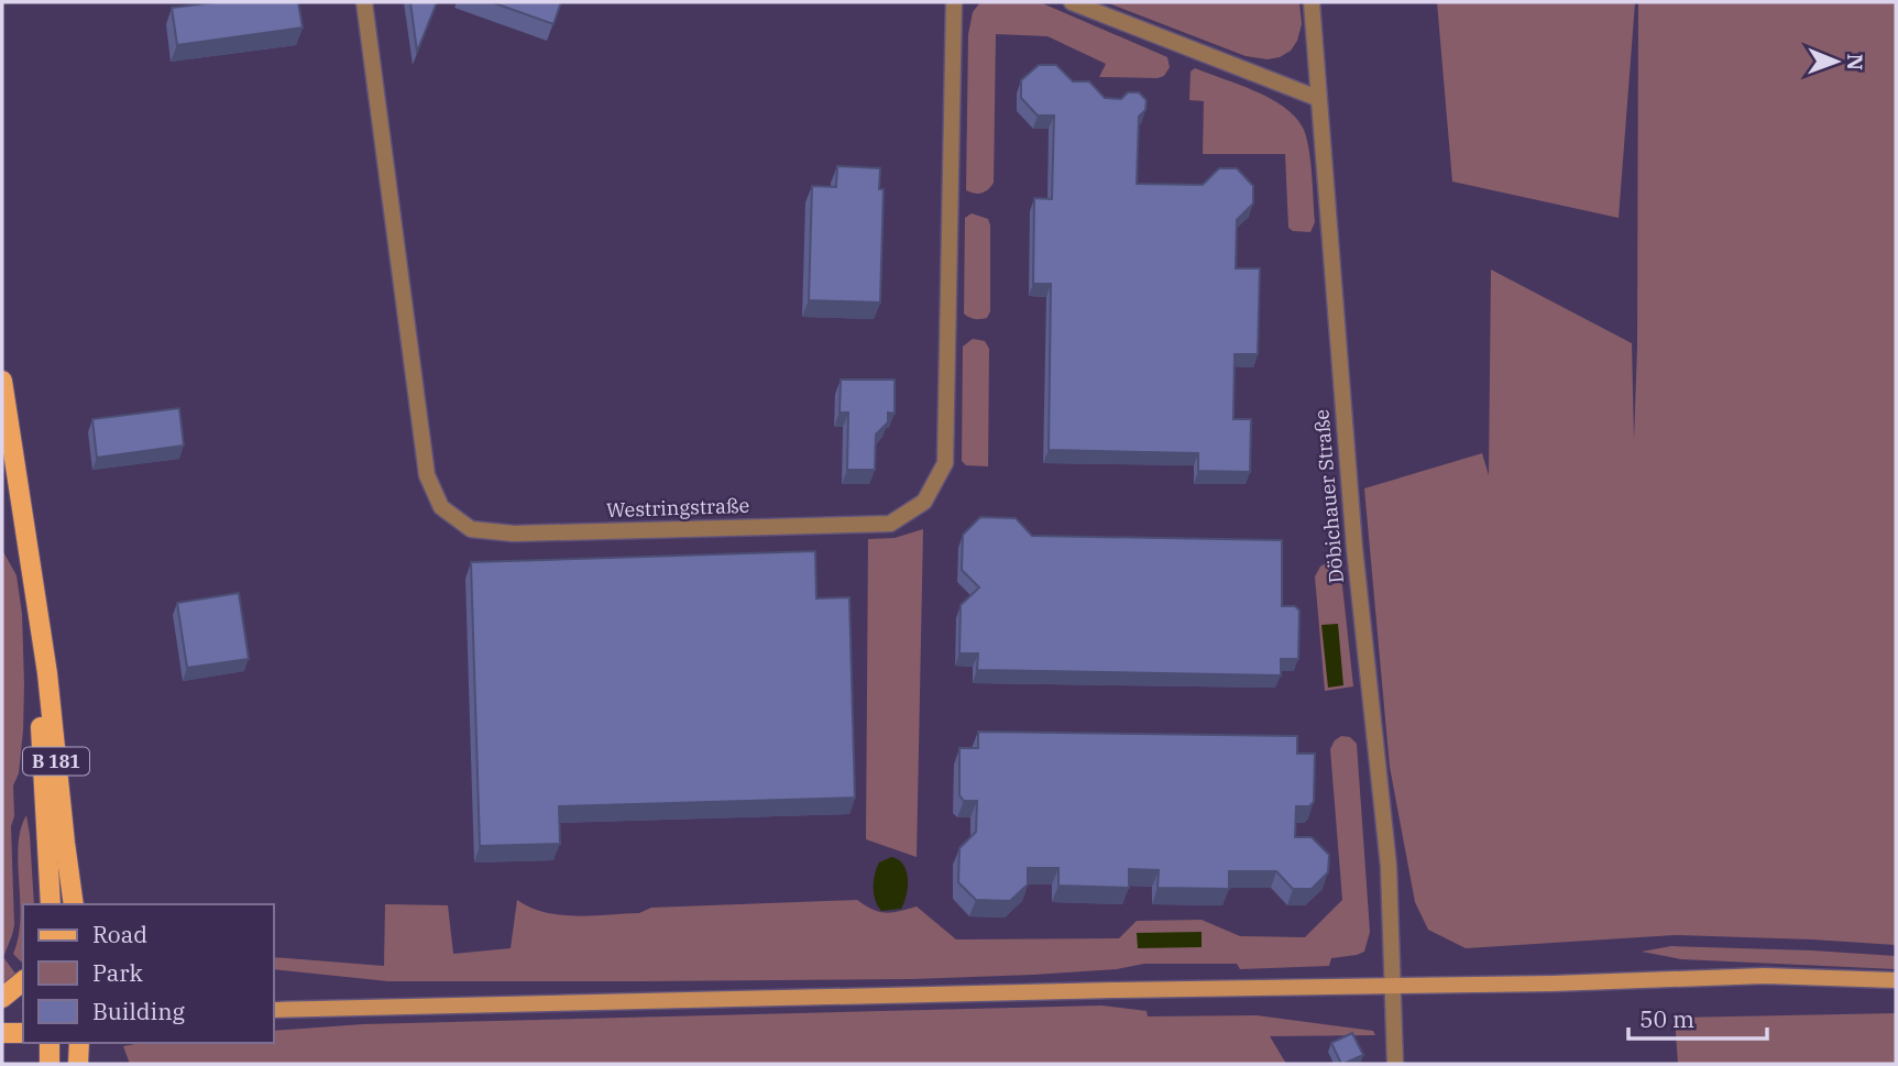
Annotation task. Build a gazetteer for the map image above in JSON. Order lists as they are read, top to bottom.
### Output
{
  "streets": {
    "main road": ["B 181"],
    "street": ["Döbichauer Straße", "Westringstraße"]
  },
  "legend": ["Road", "Park", "Building"],
  "scale_bar": "50 m",
  "north": "right"
}
